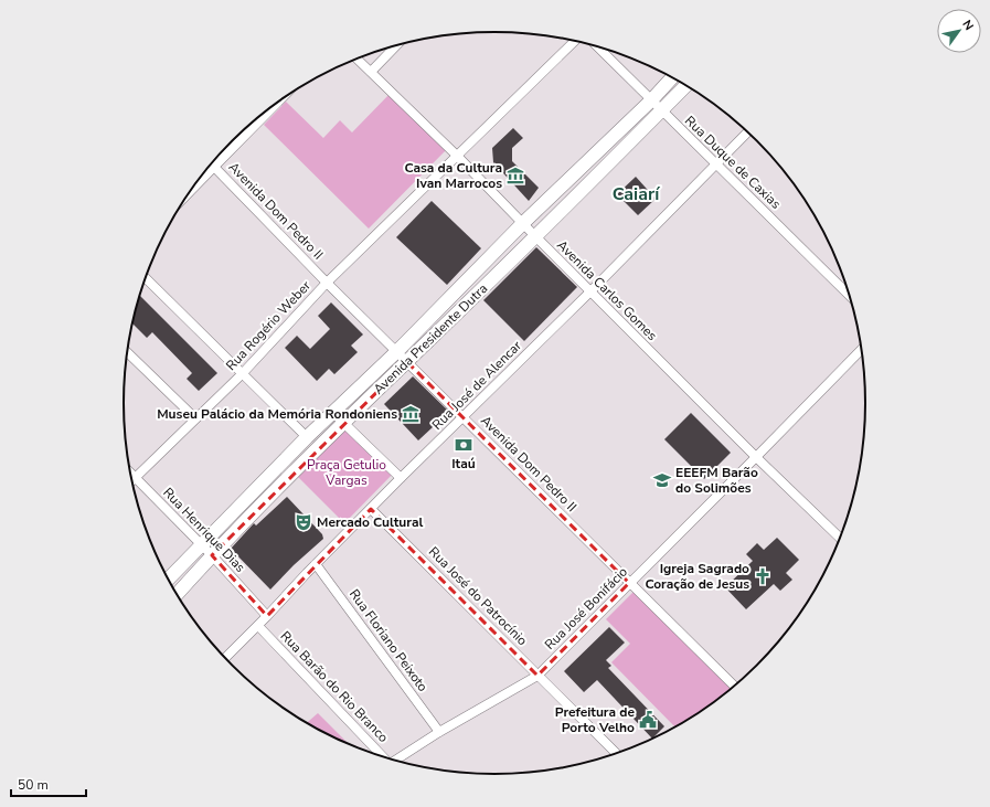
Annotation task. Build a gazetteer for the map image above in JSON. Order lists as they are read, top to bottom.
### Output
{
  "streets": {
    "street": [
      "Rua Duque de Caxias",
      "Avenida Dom Pedro II",
      "Avenida Carlos Gomes",
      "Rua Rogério Weber",
      "Avenida Presidente Dutra",
      "Rua José de Alencar",
      "Rua Henrique Dias",
      "Rua José do Patrocínio",
      "Rua José Bonifácio",
      "Rua Floriano Peixoto",
      "Rua Barão do Rio Branco"
    ]
  },
  "crossings": [
    ["Rua Duque de Caxias", "Avenida Presidente Dutra"],
    ["Rua Duque de Caxias", "Rua José de Alencar"],
    ["Avenida Dom Pedro II", "Rua Rogério Weber"],
    ["Avenida Dom Pedro II", "Avenida Presidente Dutra"],
    ["Avenida Dom Pedro II", "Rua José de Alencar"],
    ["Avenida Dom Pedro II", "Rua José Bonifácio"],
    ["Avenida Carlos Gomes", "Rua Rogério Weber"],
    ["Avenida Carlos Gomes", "Avenida Presidente Dutra"],
    ["Avenida Carlos Gomes", "Rua José de Alencar"],
    ["Avenida Carlos Gomes", "Rua José Bonifácio"],
    ["Rua Rogério Weber", "Rua Henrique Dias"],
    ["Avenida Presidente Dutra", "Rua Henrique Dias"],
    ["Rua José de Alencar", "Rua Henrique Dias"],
    ["Rua José de Alencar", "Rua José do Patrocínio"],
    ["Rua José de Alencar", "Rua Floriano Peixoto"],
    ["Rua José de Alencar", "Rua Barão do Rio Branco"],
    ["Rua José do Patrocínio", "Rua José Bonifácio"],
    ["Rua José Bonifácio", "Rua Floriano Peixoto"]
  ],
  "districts": ["Caiarí"],
  "parks": ["Praça Getulio Vargas"],
  "places": {
    "museum": ["Casa da Cultura Ivan Marrocos", "Museu Palácio da Memória Rondoniens"],
    "bank": ["Itaú"],
    "school or university": ["EEEFM Barão do Solimões"],
    "theatre": ["Mercado Cultural"],
    "church": ["Igreja Sagrado Coração de Jesus"],
    "public building": ["Prefeitura de Porto Velho"]
  },
  "scale_bar": "50 m",
  "north": "top right"
}
